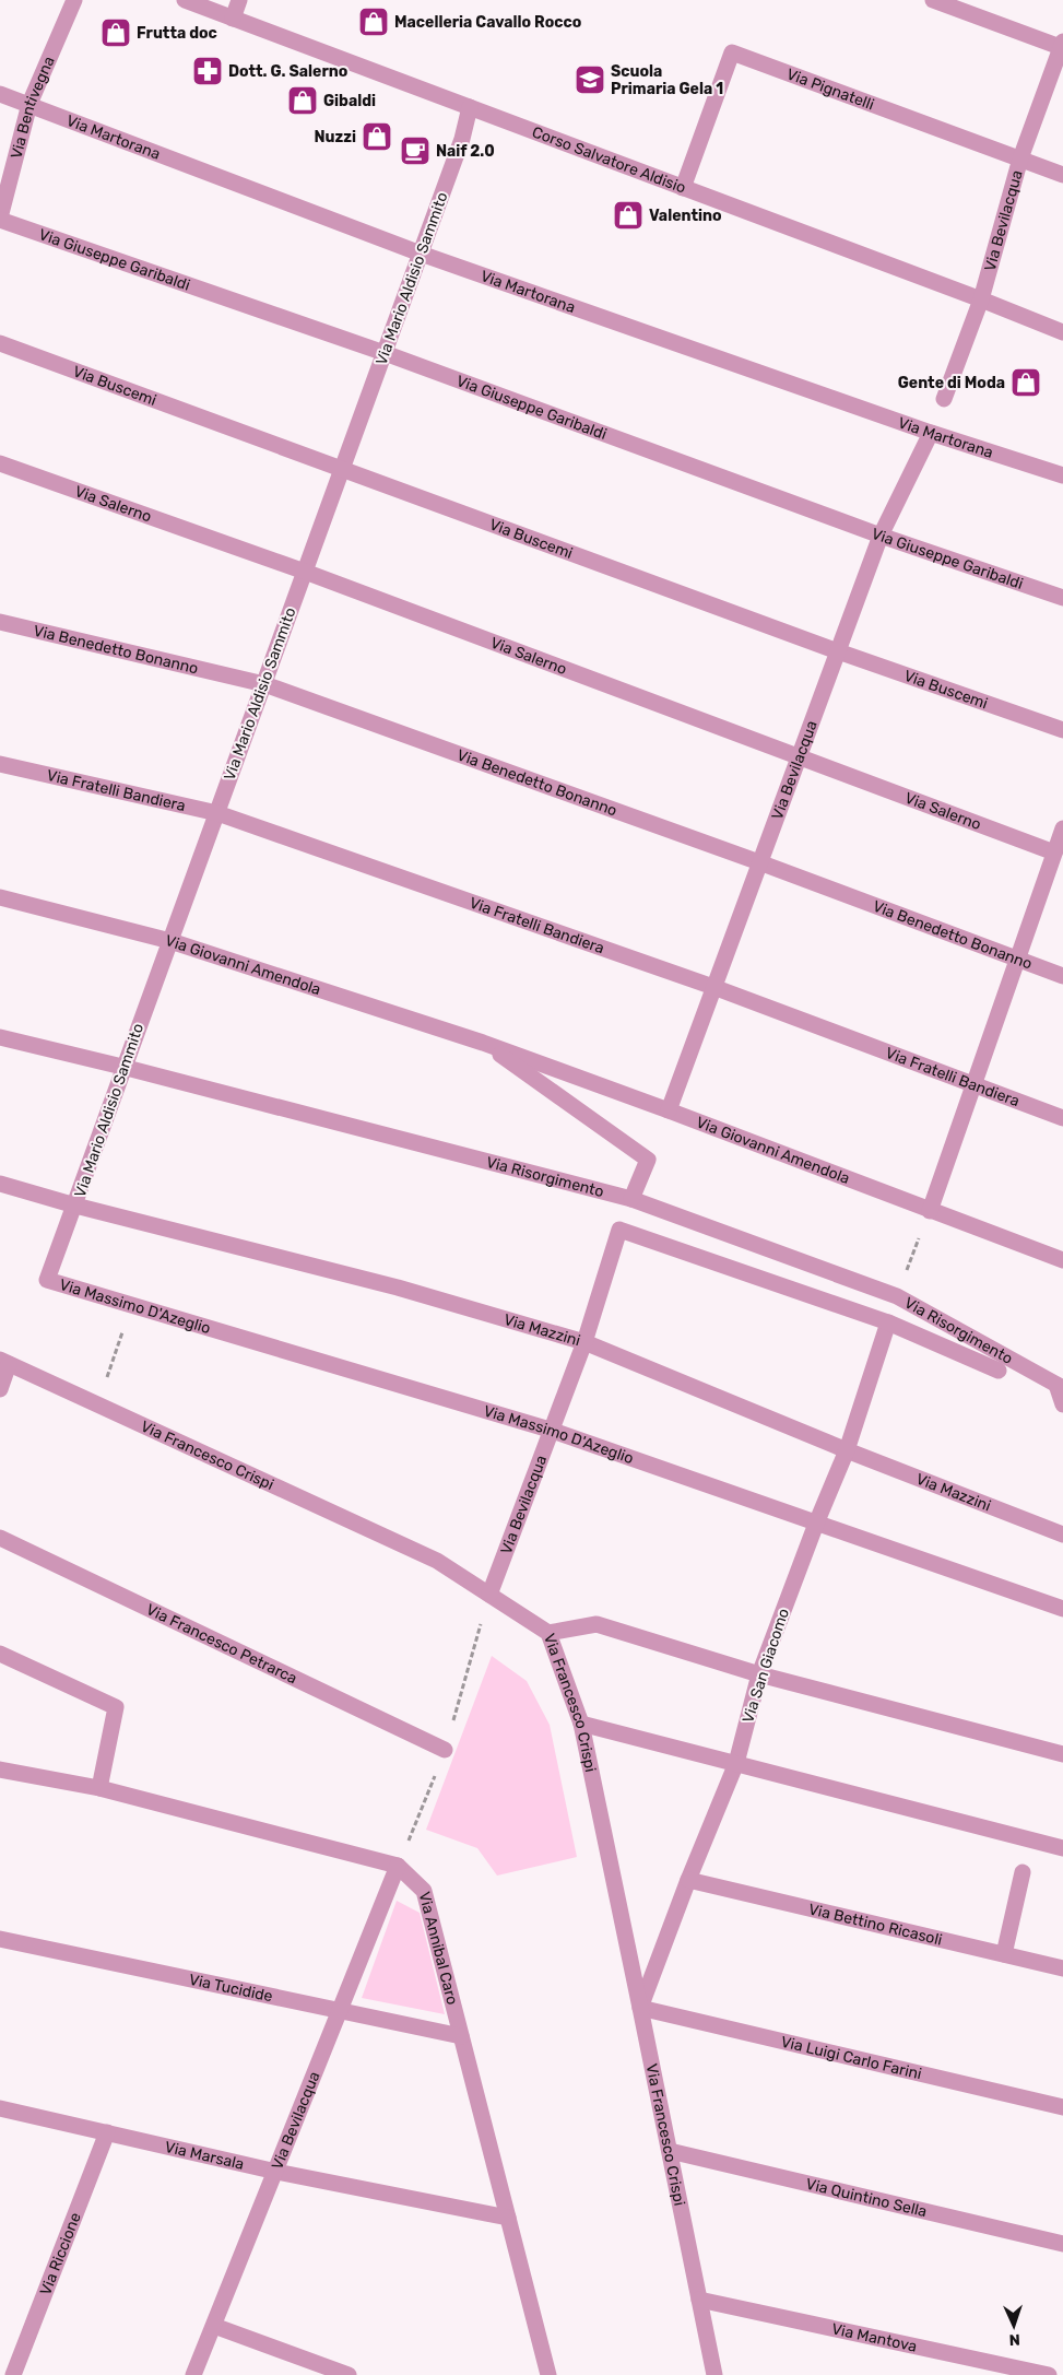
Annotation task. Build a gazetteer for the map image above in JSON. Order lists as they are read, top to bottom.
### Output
{
  "streets": {
    "street": [
      "Via Pignatelli",
      "Via Bentivegna",
      "Via Martorana",
      "Corso Salvatore Aldisio",
      "Via Bevilacqua",
      "Via Giuseppe Garibaldi",
      "Via Mario Aldisio Sammito",
      "Via Buscemi",
      "Via Salerno",
      "Via Benedetto Bonanno",
      "Via Fratelli Bandiera",
      "Via Giovanni Amendola",
      "Via Risorgimento",
      "Via Massimo D'Azeglio",
      "Via Mazzini",
      "Via Francesco Crispi",
      "Via Francesco Petrarca",
      "Via San Giacomo",
      "Via Bettino Ricasoli",
      "Via Annibal Caro",
      "Via Tucidide",
      "Via Luigi Carlo Farini",
      "Via Marsala",
      "Via Quintino Sella",
      "Via Riccione",
      "Via Mantova"
    ]
  },
  "crossings": [
    ["Via Pignatelli", "Corso Salvatore Aldisio"],
    ["Via Pignatelli", "Via Bevilacqua"],
    ["Via Bentivegna", "Via Martorana"],
    ["Via Bentivegna", "Via Giuseppe Garibaldi"],
    ["Via Martorana", "Via Bevilacqua"],
    ["Via Martorana", "Via Mario Aldisio Sammito"],
    ["Corso Salvatore Aldisio", "Via Bevilacqua"],
    ["Corso Salvatore Aldisio", "Via Mario Aldisio Sammito"],
    ["Via Bevilacqua", "Via Giuseppe Garibaldi"],
    ["Via Bevilacqua", "Via Buscemi"],
    ["Via Bevilacqua", "Via Salerno"],
    ["Via Bevilacqua", "Via Benedetto Bonanno"],
    ["Via Bevilacqua", "Via Fratelli Bandiera"],
    ["Via Bevilacqua", "Via Giovanni Amendola"],
    ["Via Bevilacqua", "Via Risorgimento"],
    ["Via Bevilacqua", "Via Massimo D'Azeglio"],
    ["Via Bevilacqua", "Via Mazzini"],
    ["Via Bevilacqua", "Via Francesco Crispi"],
    ["Via Bevilacqua", "Via Annibal Caro"],
    ["Via Bevilacqua", "Via Tucidide"],
    ["Via Bevilacqua", "Via Marsala"],
    ["Via Giuseppe Garibaldi", "Via Mario Aldisio Sammito"],
    ["Via Mario Aldisio Sammito", "Via Buscemi"],
    ["Via Mario Aldisio Sammito", "Via Salerno"],
    ["Via Mario Aldisio Sammito", "Via Benedetto Bonanno"],
    ["Via Mario Aldisio Sammito", "Via Fratelli Bandiera"],
    ["Via Mario Aldisio Sammito", "Via Giovanni Amendola"],
    ["Via Mario Aldisio Sammito", "Via Risorgimento"],
    ["Via Mario Aldisio Sammito", "Via Massimo D'Azeglio"],
    ["Via Mario Aldisio Sammito", "Via Mazzini"],
    ["Via Giovanni Amendola", "Via Risorgimento"],
    ["Via Risorgimento", "Via San Giacomo"],
    ["Via Massimo D'Azeglio", "Via San Giacomo"],
    ["Via Mazzini", "Via San Giacomo"],
    ["Via Francesco Crispi", "Via San Giacomo"],
    ["Via Francesco Crispi", "Via Luigi Carlo Farini"],
    ["Via Francesco Crispi", "Via Quintino Sella"],
    ["Via Francesco Crispi", "Via Mantova"],
    ["Via San Giacomo", "Via Bettino Ricasoli"],
    ["Via San Giacomo", "Via Luigi Carlo Farini"],
    ["Via Annibal Caro", "Via Tucidide"],
    ["Via Annibal Caro", "Via Marsala"],
    ["Via Marsala", "Via Riccione"]
  ],
  "places": {
    "shop": [
      "Macelleria Cavallo Rocco",
      "Frutta doc",
      "Gibaldi",
      "Nuzzi",
      "Valentino",
      "Gente di Moda"
    ],
    "pharmacy": ["Dott. G. Salerno"],
    "school or university": ["Scuola Primaria Gela 1"],
    "cafe": ["Naif 2.0"]
  },
  "north": "bottom"
}
